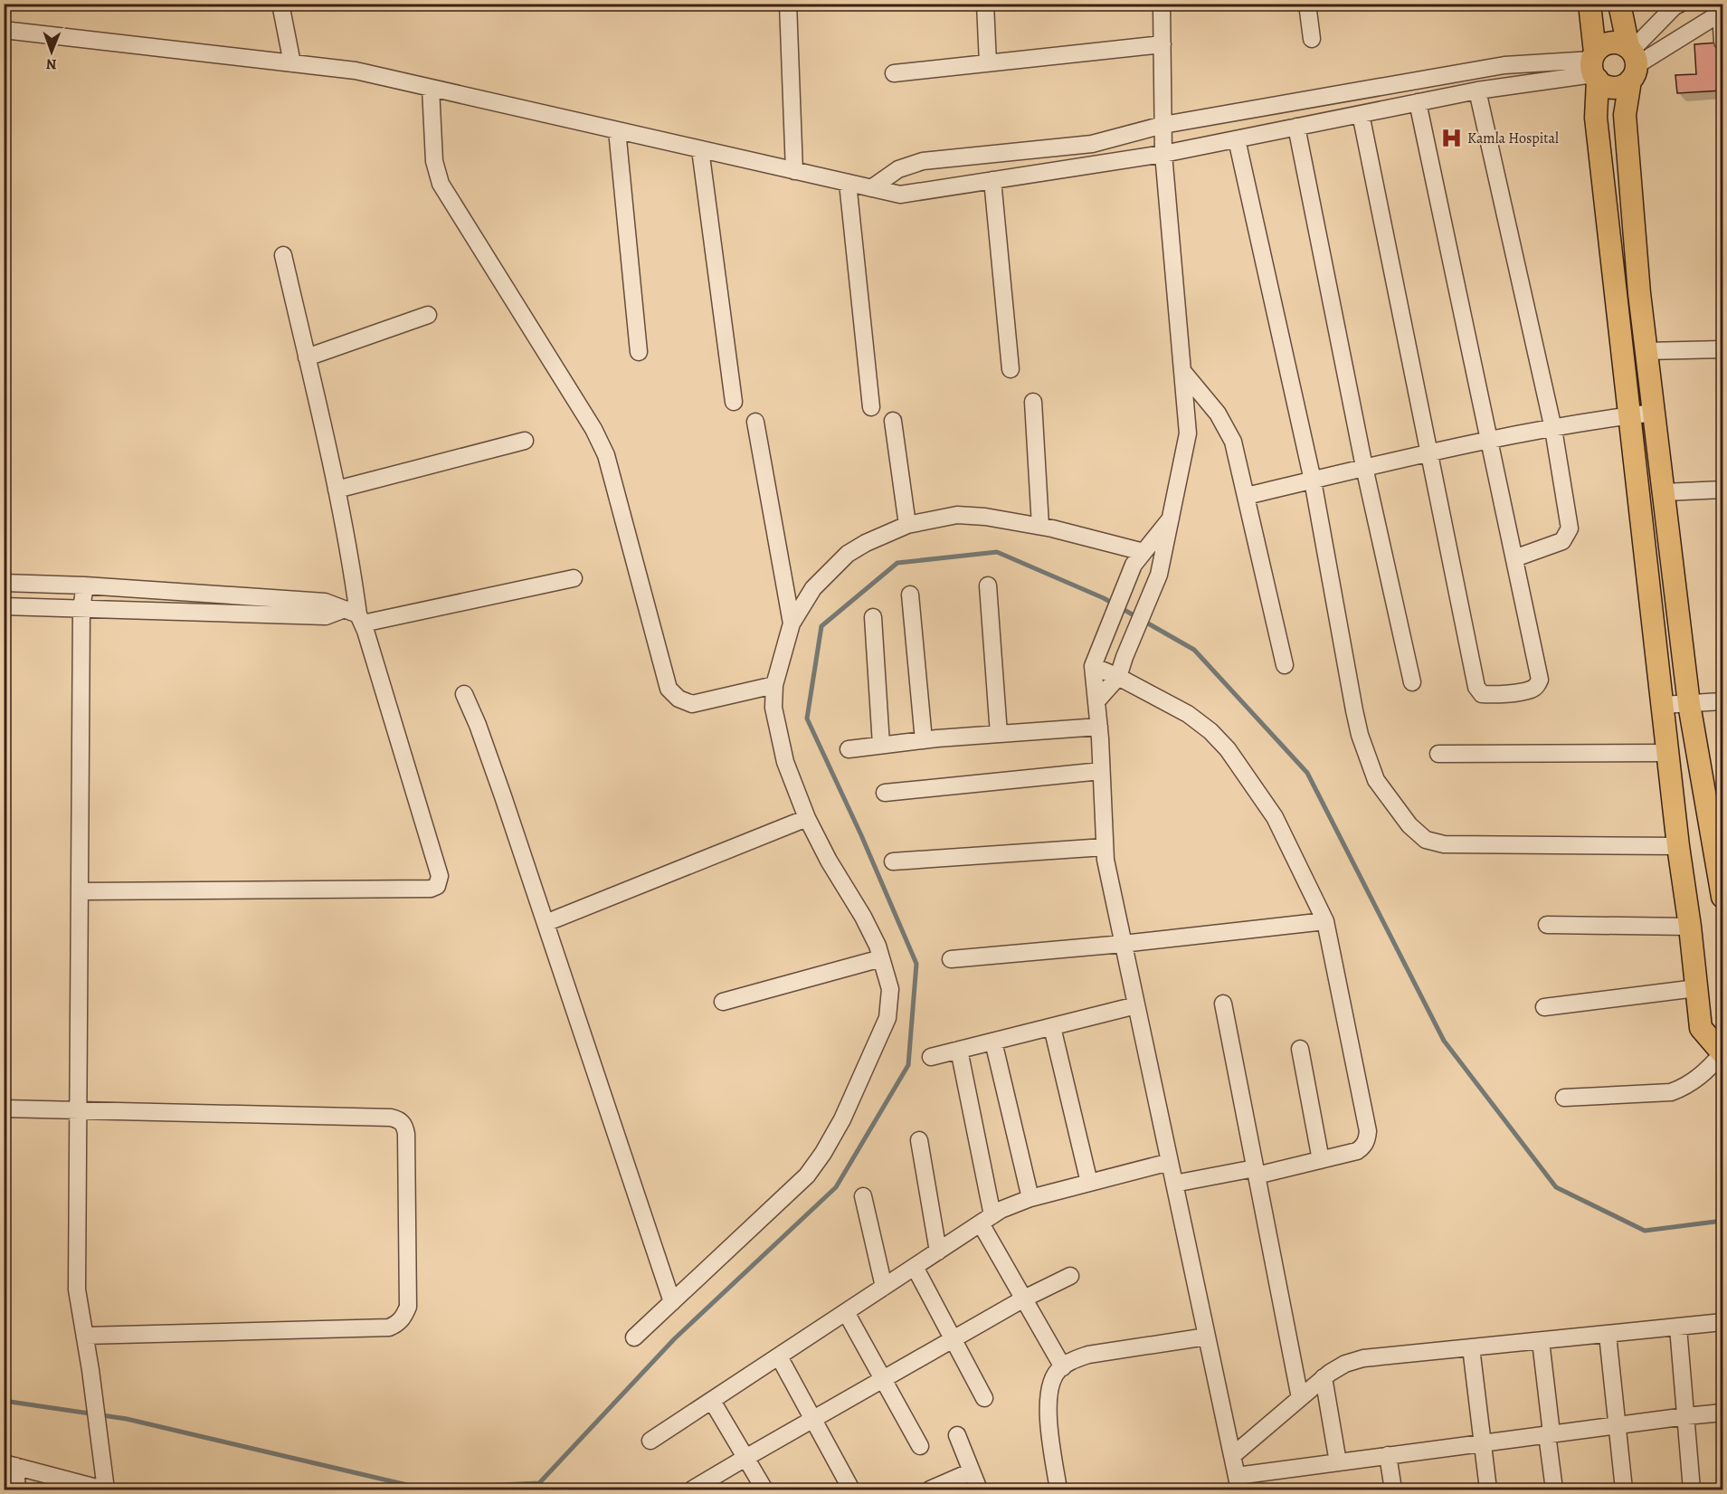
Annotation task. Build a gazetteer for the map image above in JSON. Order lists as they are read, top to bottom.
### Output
{
  "places": {
    "hospital": ["Kamla Hospital"]
  },
  "north": "bottom"
}
